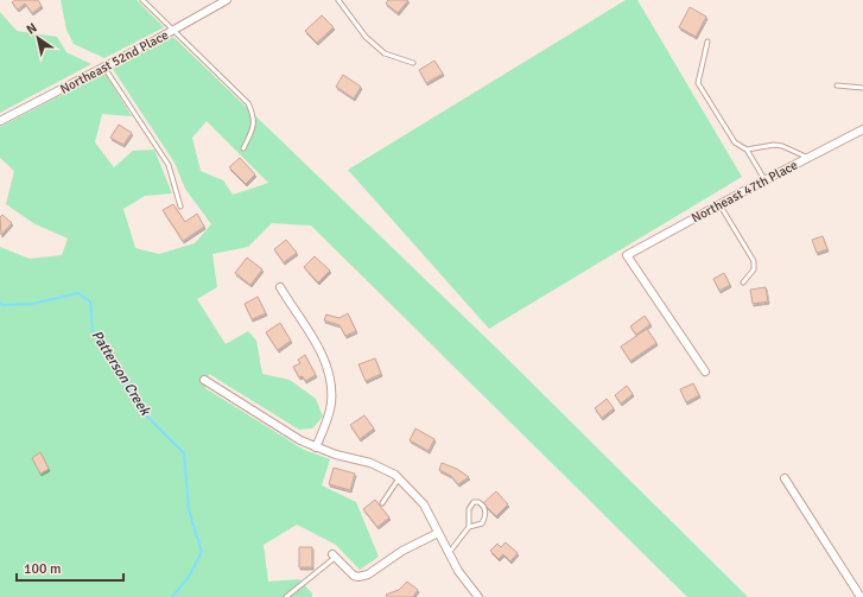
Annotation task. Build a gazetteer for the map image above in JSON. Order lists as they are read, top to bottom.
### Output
{
  "streets": {
    "street": ["Northeast 52nd Place", "Northeast 47th Place"]
  },
  "water": ["Patterson Creek"],
  "scale_bar": "100 m",
  "north": "top left"
}
